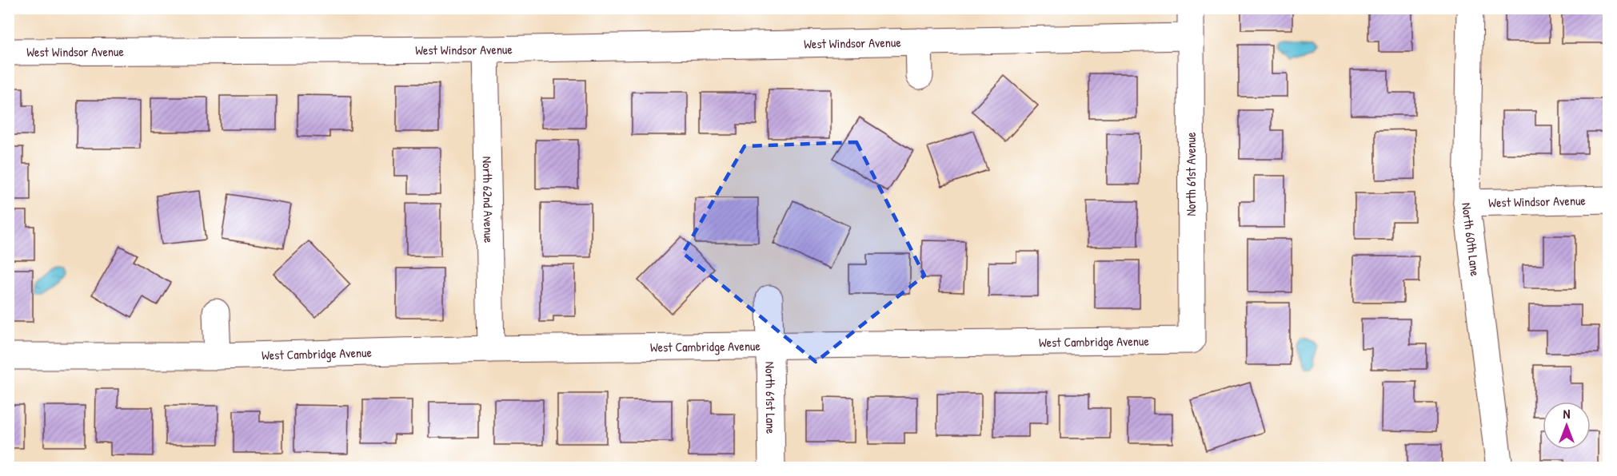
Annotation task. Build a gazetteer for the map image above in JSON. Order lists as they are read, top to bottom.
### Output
{
  "streets": {
    "street": [
      "West Windsor Avenue",
      "North 61st Avenue",
      "North 62nd Avenue",
      "North 60th Lane",
      "West Cambridge Avenue",
      "North 61st Lane"
    ]
  },
  "crossings": [
    ["West Windsor Avenue", "North 61st Avenue"],
    ["West Windsor Avenue", "North 62nd Avenue"],
    ["West Windsor Avenue", "North 60th Lane"],
    ["North 61st Avenue", "West Cambridge Avenue"],
    ["North 62nd Avenue", "West Cambridge Avenue"],
    ["West Cambridge Avenue", "North 61st Lane"]
  ],
  "north": "top"
}
